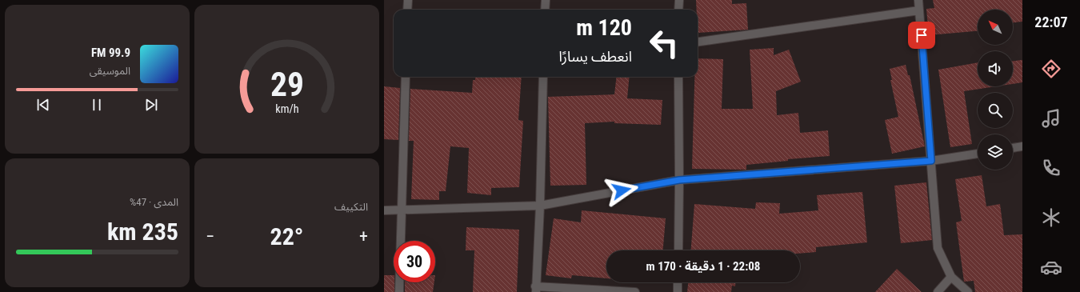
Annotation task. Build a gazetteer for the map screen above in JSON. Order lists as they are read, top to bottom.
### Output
{
  "north": "top left",
  "page": {
    "tabs": "22:07",
    "turn": ["120 m", "انعطف يسارًا"],
    "song": ["99.9 FM", "الموسيقى"],
    "tile": [
      "التكييف",
      ["المدى · 47%", "235 km"]
    ],
    "heat": ["−", "22°", "+"],
    "limit": "30",
    "trip": "22:08 · 1 دقيقة · 170 m",
    "gauge": ["29", "km/h"]
  }
}
